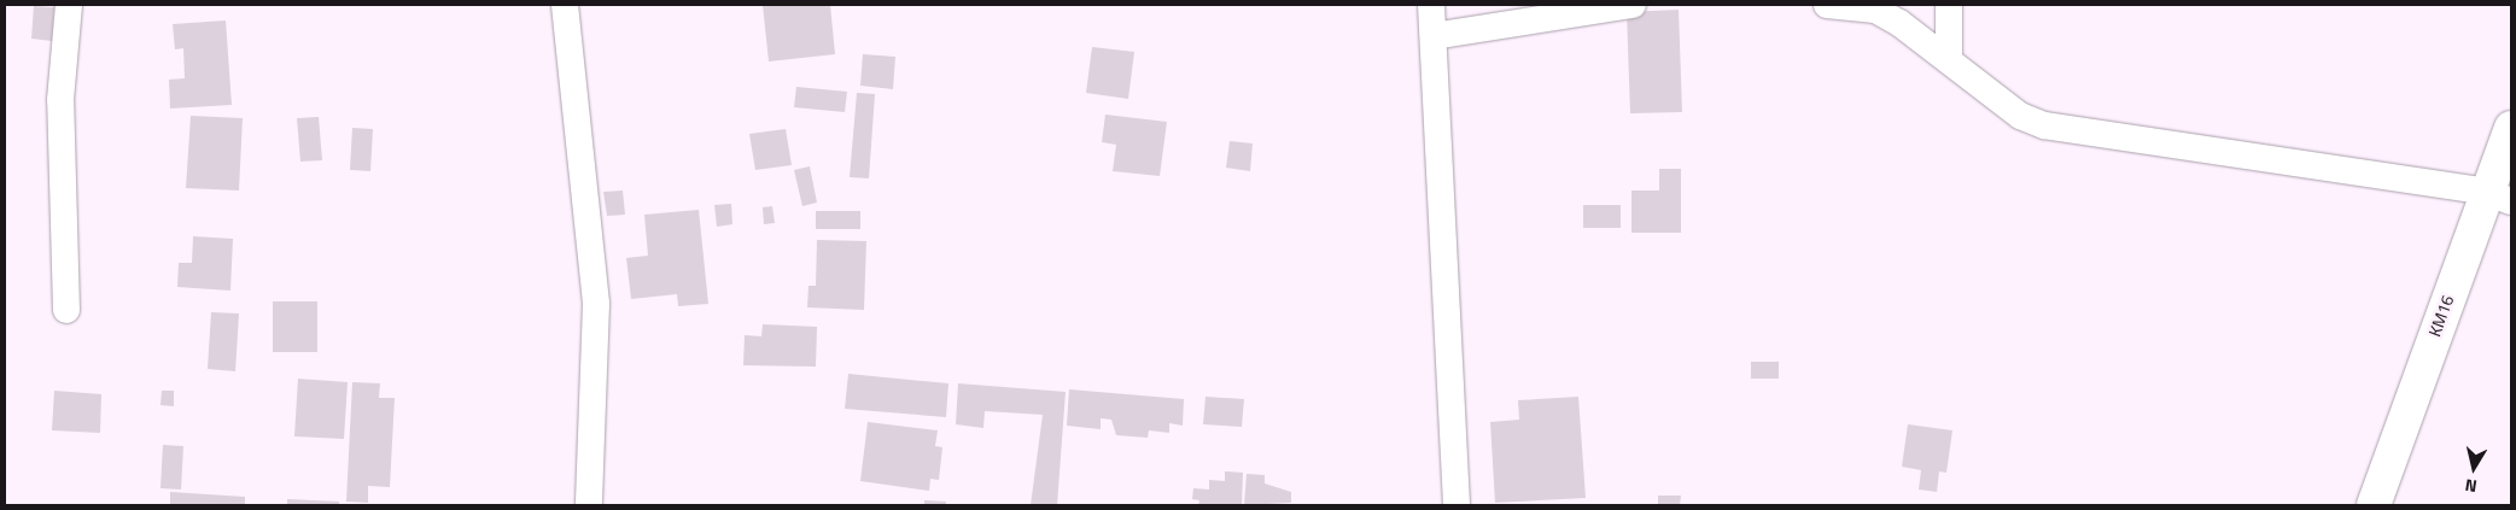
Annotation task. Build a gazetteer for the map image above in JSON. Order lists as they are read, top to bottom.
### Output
{
  "streets": {
    "street": ["KM16"]
  },
  "north": "bottom"
}
